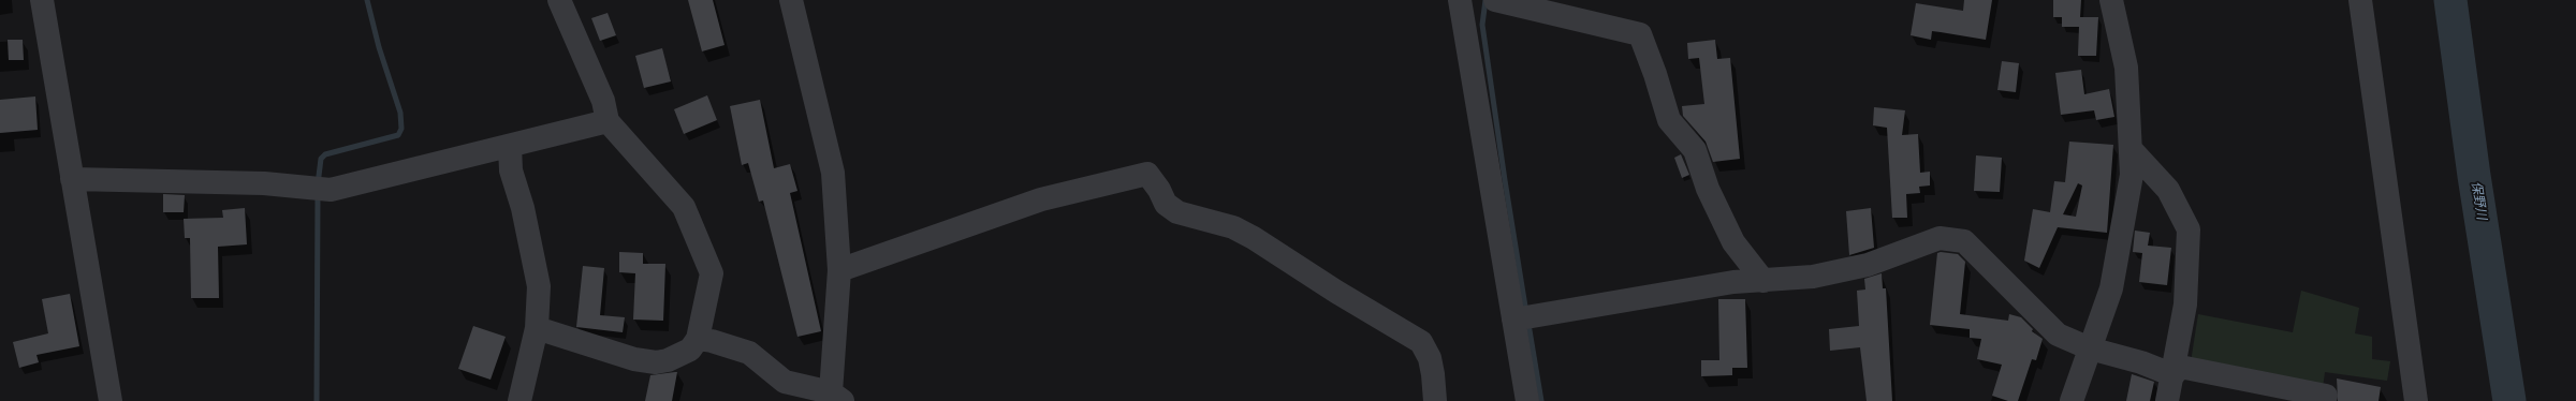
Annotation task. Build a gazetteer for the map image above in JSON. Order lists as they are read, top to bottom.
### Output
{
  "water": ["保野川"]
}
